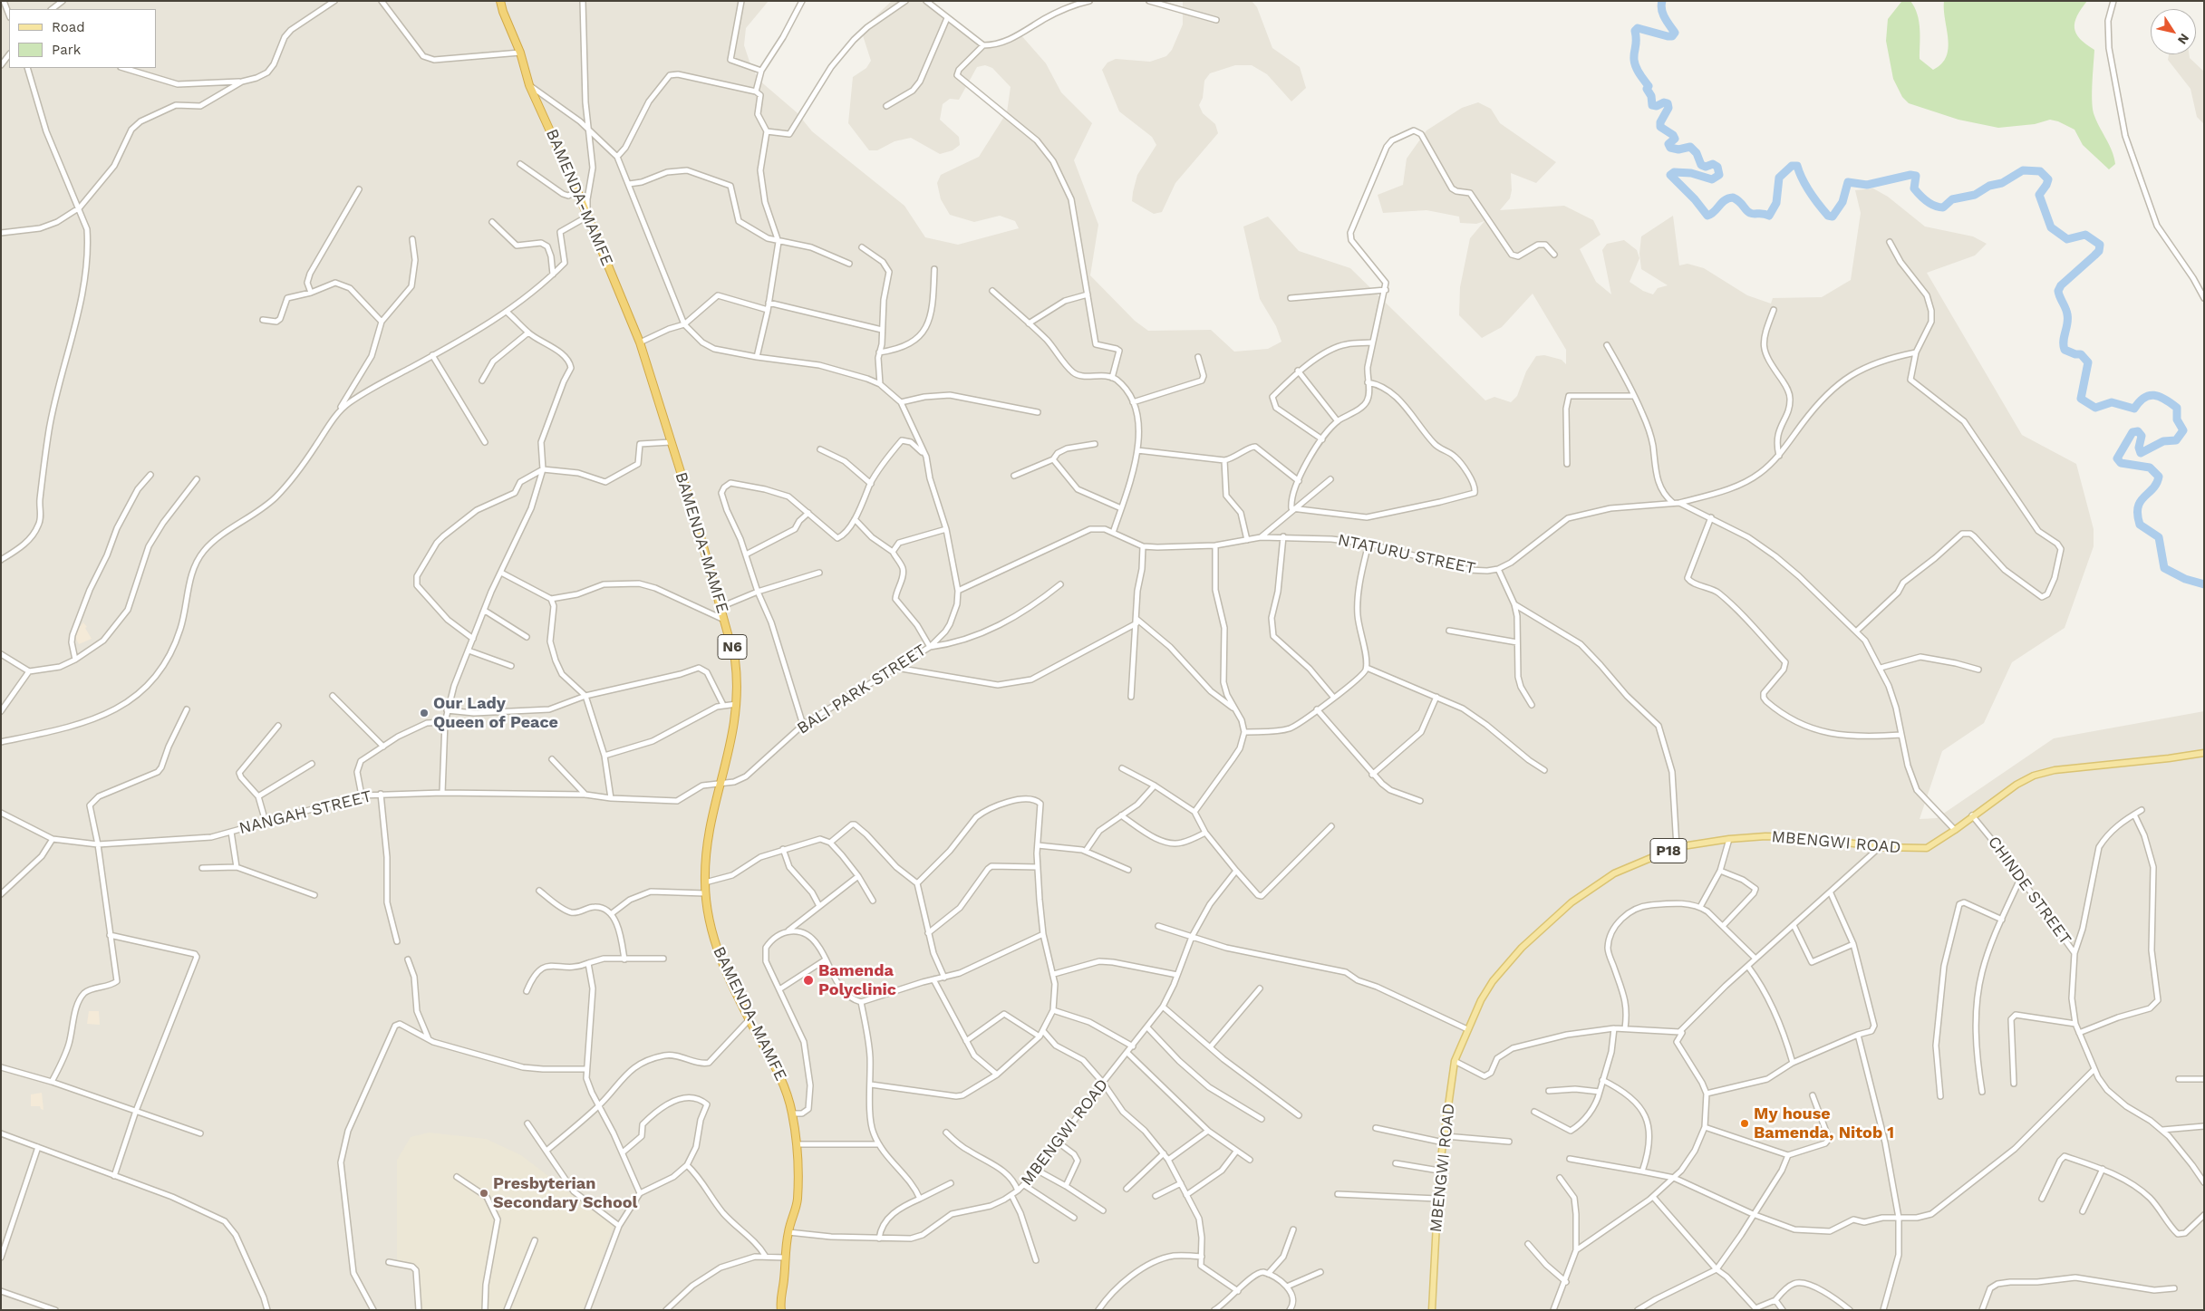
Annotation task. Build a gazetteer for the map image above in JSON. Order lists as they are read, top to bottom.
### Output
{
  "streets": {
    "highway": ["BAMENDA-MAMFE", "N6"],
    "main road": ["MBENGWI ROAD", "P18"],
    "street": [
      "NTATURU STREET",
      "BALI PARK STREET",
      "NANGAH STREET",
      "CHINDE STREET"
    ]
  },
  "crossings": [
    ["BAMENDA-MAMFE", "BALI PARK STREET"],
    ["BAMENDA-MAMFE", "NANGAH STREET"],
    ["BAMENDA-MAMFE", "MBENGWI ROAD"],
    ["NTATURU STREET", "BALI PARK STREET"],
    ["NTATURU STREET", "MBENGWI ROAD"],
    ["BALI PARK STREET", "NANGAH STREET"],
    ["MBENGWI ROAD", "CHINDE STREET"]
  ],
  "places": [
    "Our Lady Queen of Peace",
    "Bamenda Polyclinic",
    "My house Bamenda, Nitob 1",
    "Presbyterian Secondary School"
  ],
  "legend": ["Road", "Park"],
  "north": "bottom right"
}
